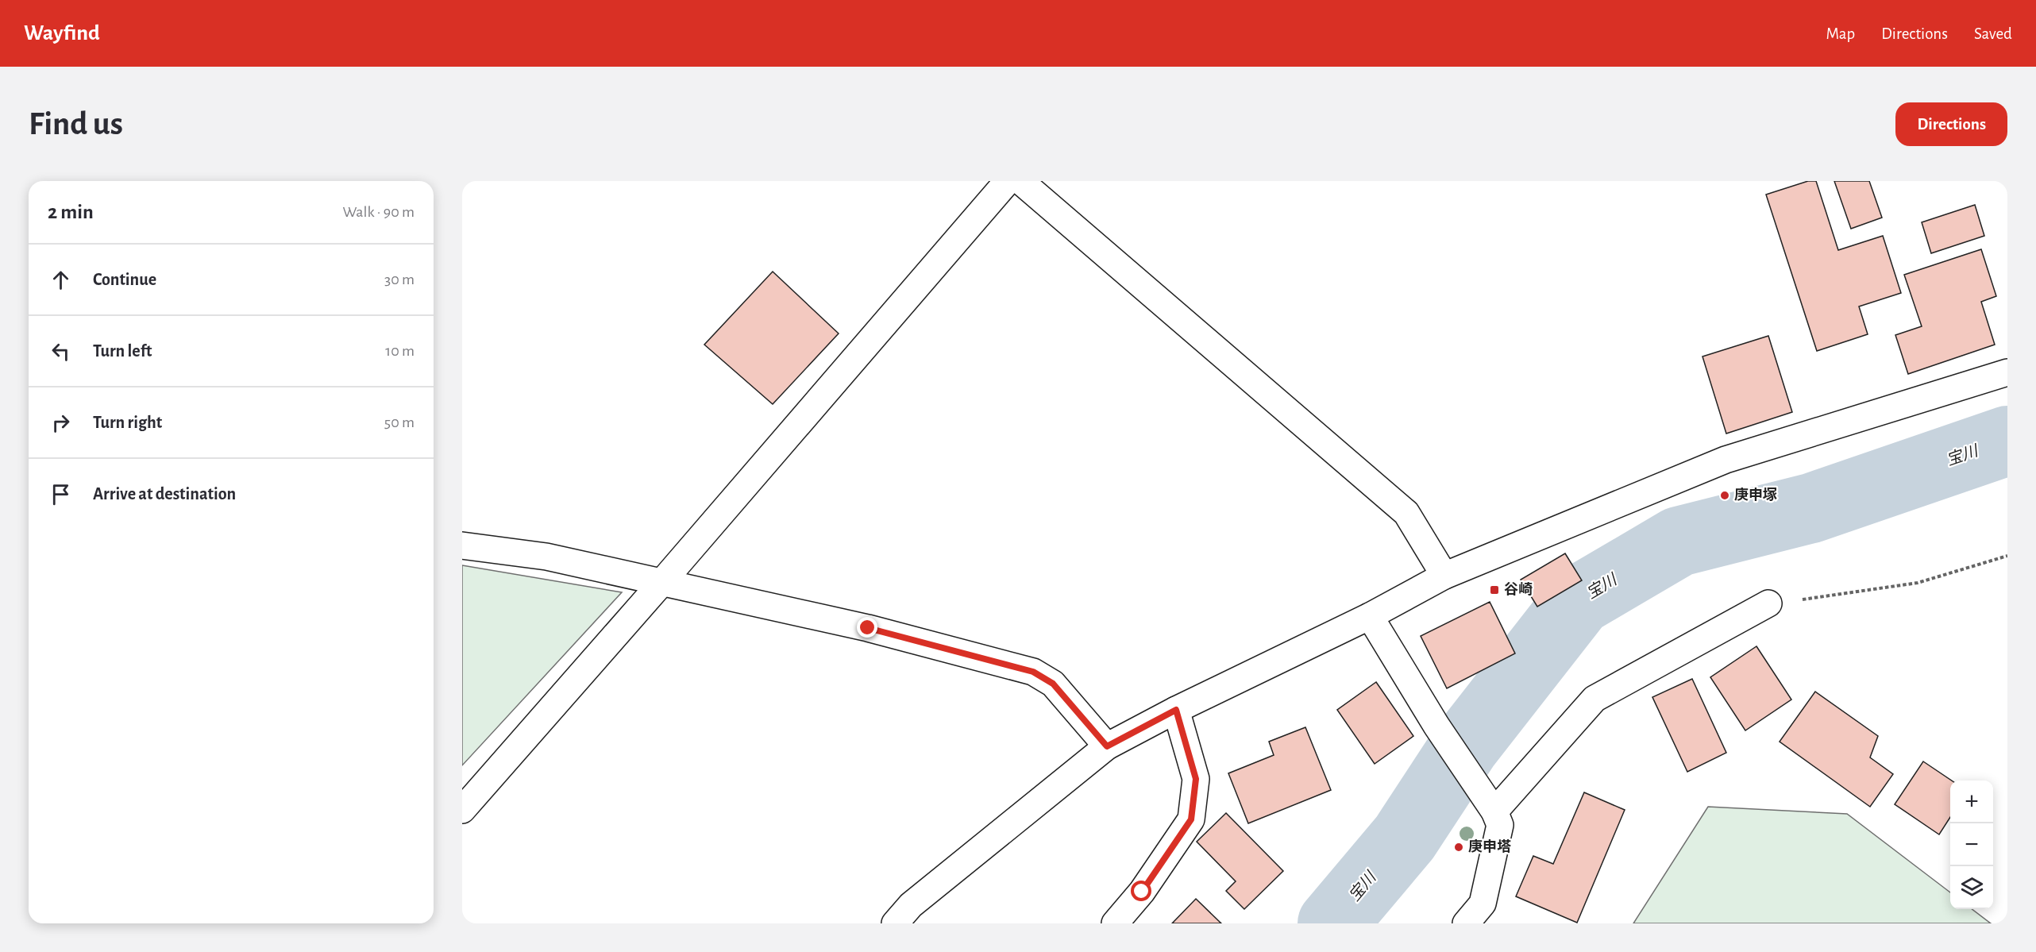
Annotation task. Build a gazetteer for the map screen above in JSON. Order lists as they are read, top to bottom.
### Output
{
  "water": ["宝川"],
  "places": {
    "other": ["庚申塚", "庚申塔"],
    "transit": ["谷崎"]
  },
  "page": {
    "header": "Wayfind",
    "nav": ["Map", "Directions", "Saved"],
    "buttons": "Directions",
    "title": "Find us",
    "heading": ["2 min", "Walk · 90 m"],
    "list": [
      ["Continue", "30 m"],
      ["Turn left", "10 m"],
      ["Turn right", "50 m"],
      "Arrive at destination"
    ],
    "map_buttons": ["+", "−"]
  }
}
